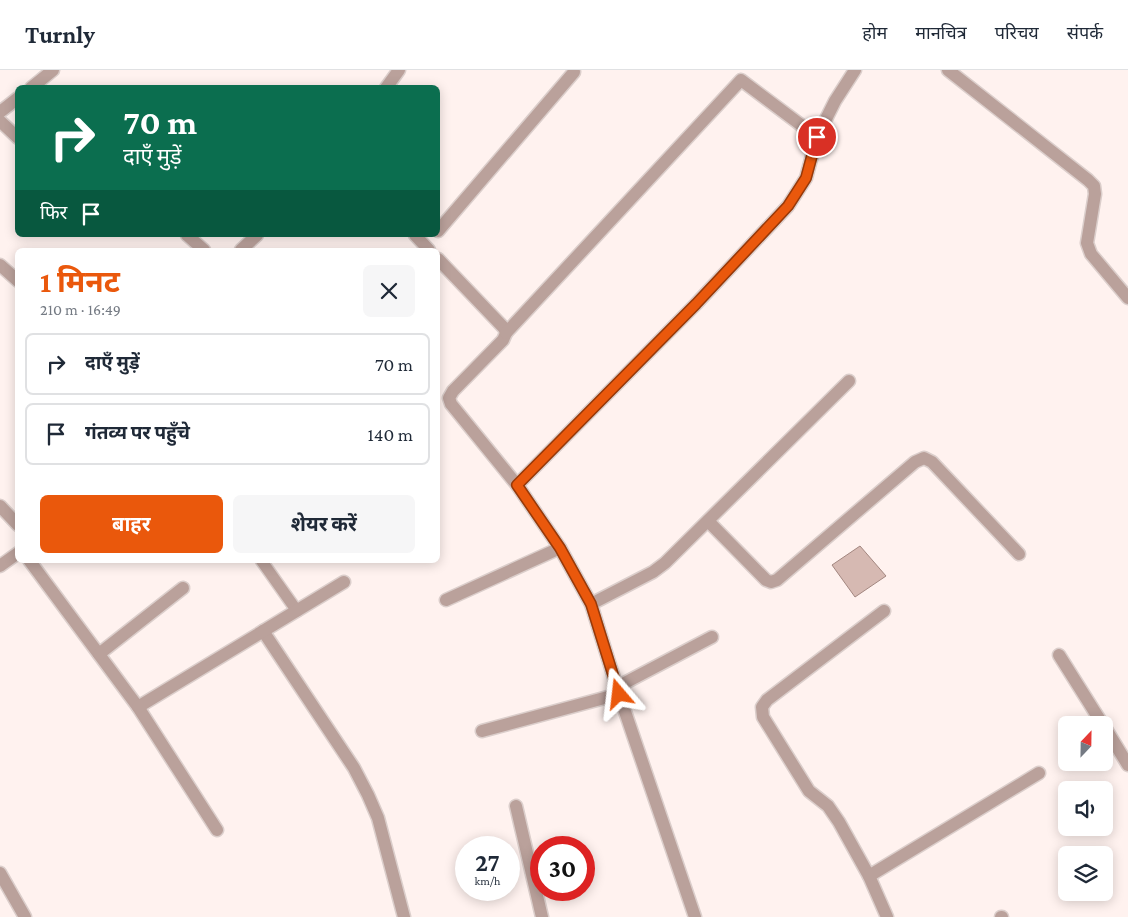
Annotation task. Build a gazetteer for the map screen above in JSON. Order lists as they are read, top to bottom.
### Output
{
  "north": "top",
  "page": {
    "header": "Turnly",
    "nav": [
      "होम",
      "मानचित्र",
      "परिचय",
      "संपर्क"
    ],
    "turn": ["70 m", "दाएँ मुड़ें"],
    "then": "फिर",
    "heading": ["1 मिनट", "210 m · 16:49"],
    "list": [
      {
        "name": "दाएँ मुड़ें",
        "value": "70 m"
      },
      {
        "name": "गंतव्य पर पहुँचे",
        "value": "140 m"
      }
    ],
    "buttons": ["बाहर", "शेयर करें"],
    "speed": "27 km/h",
    "limit": "30"
  }
}
